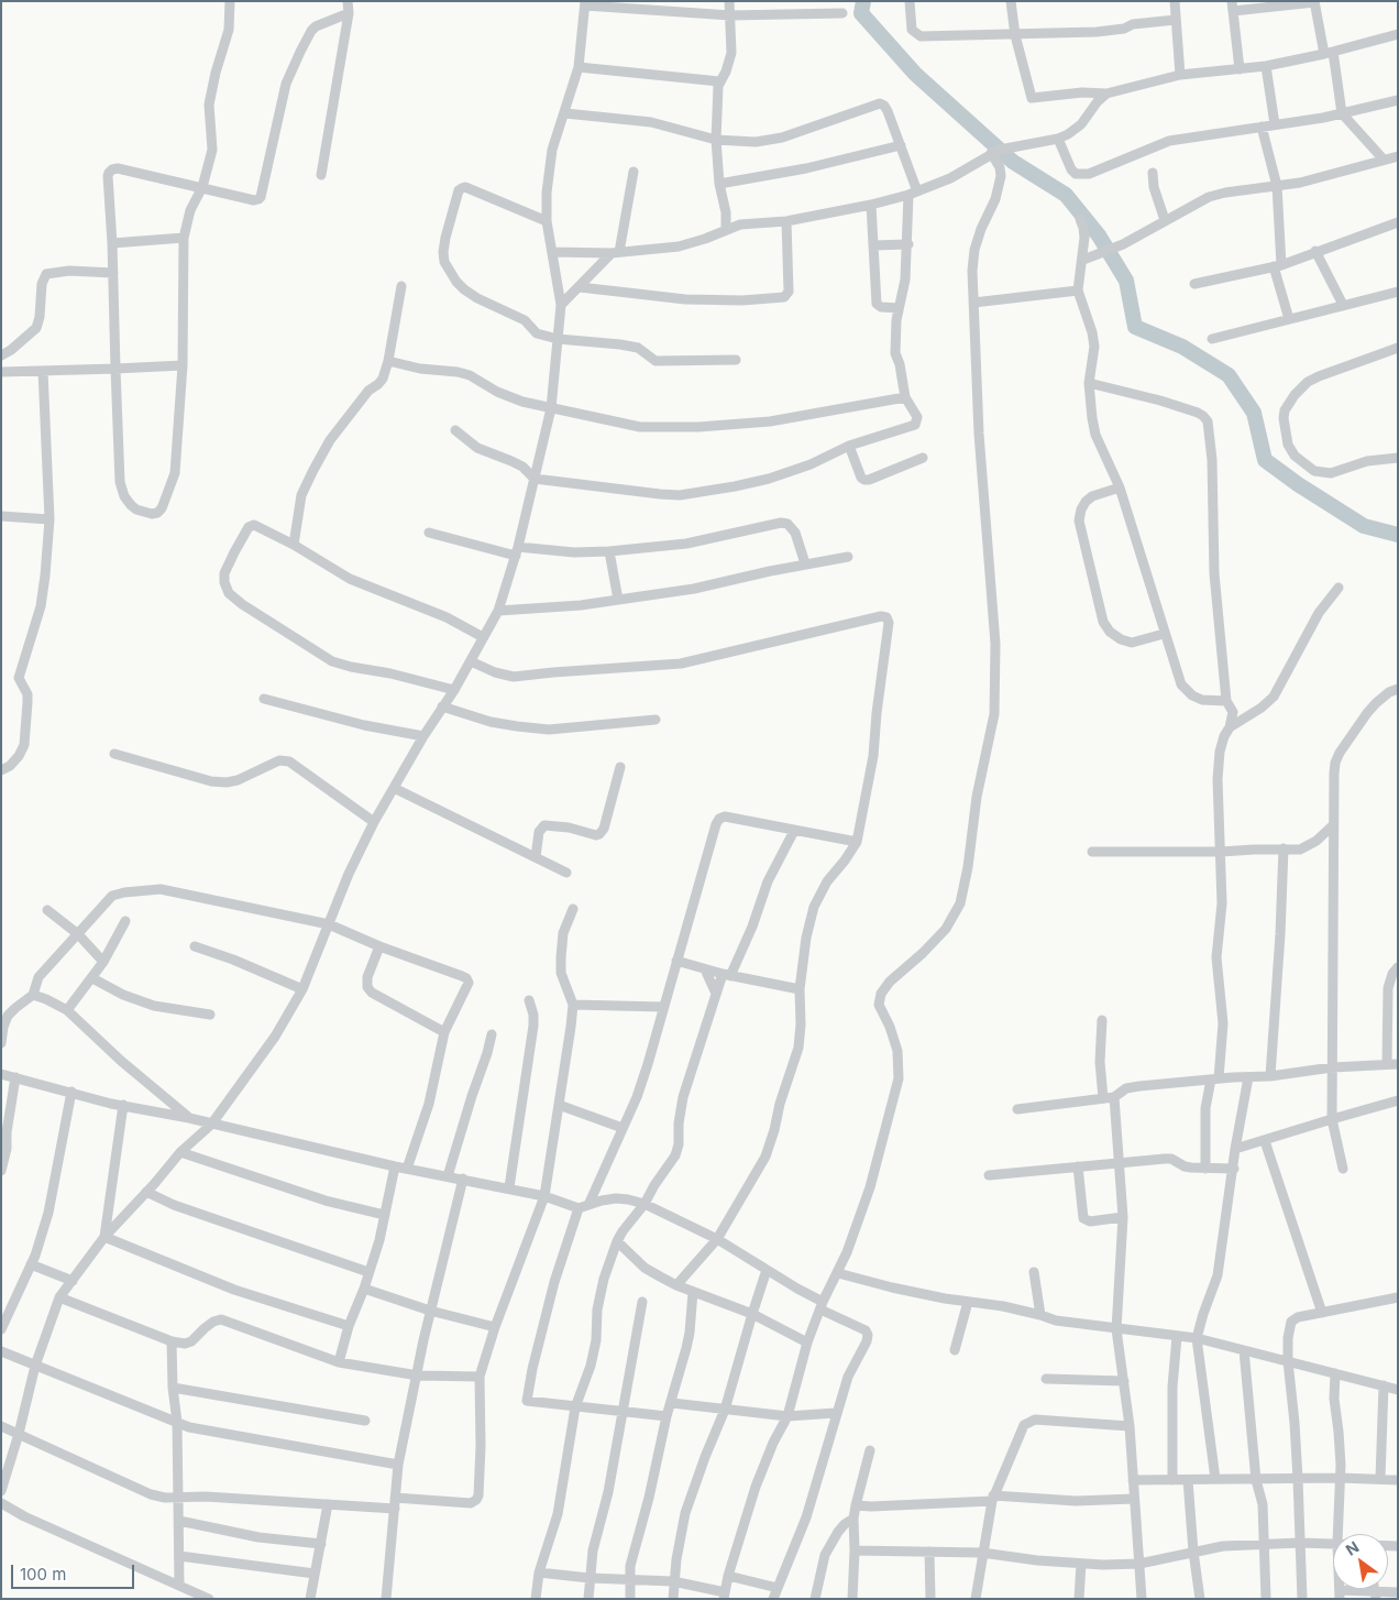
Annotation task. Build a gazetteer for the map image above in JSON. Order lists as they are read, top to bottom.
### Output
{
  "scale_bar": "100 m",
  "north": "top left"
}
